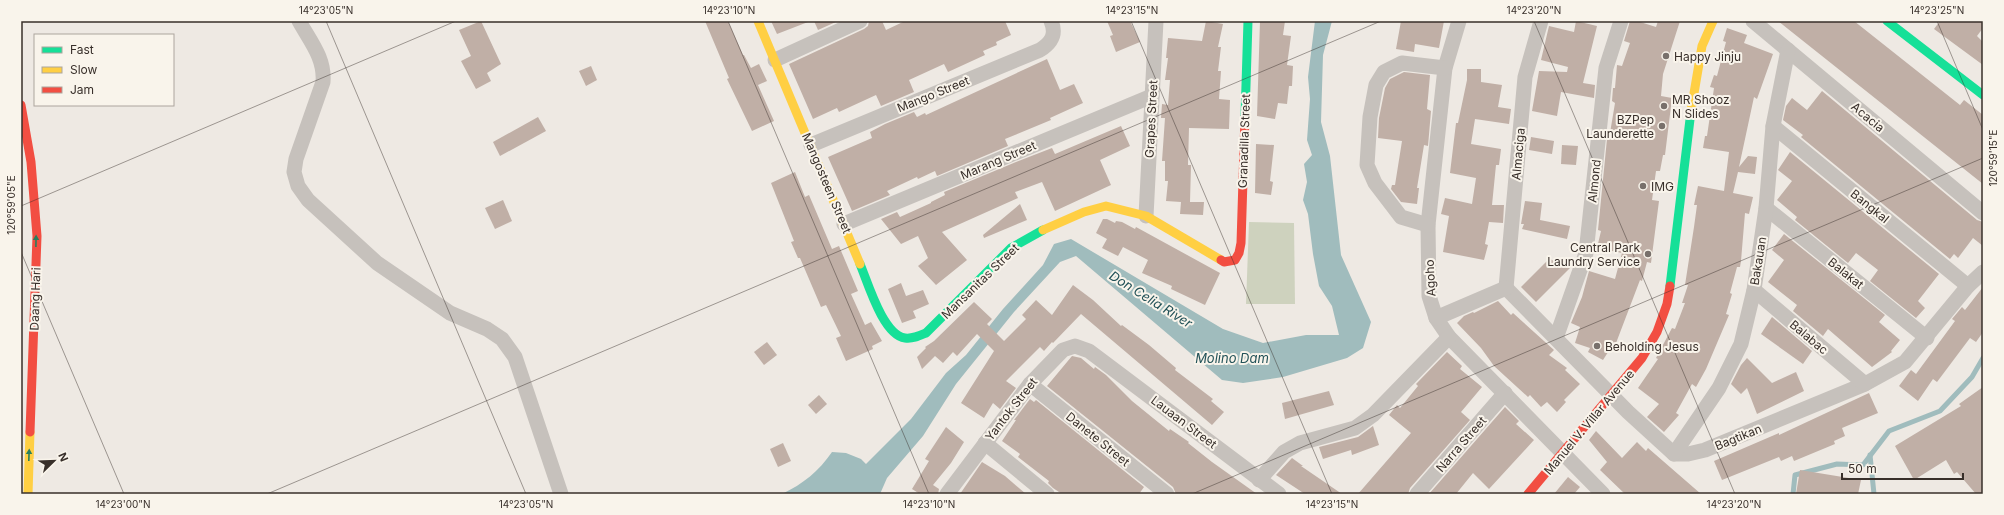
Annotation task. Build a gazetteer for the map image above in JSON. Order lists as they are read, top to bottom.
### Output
{
  "streets": {
    "street": [
      "Mango Street",
      "Acacia",
      "Grapes Street",
      "Granadilla Street",
      "Almaciga",
      "Marang Street",
      "Almond",
      "Mangosteen Street",
      "Bangkal",
      "Bakauan",
      "Balakat",
      "Agoho",
      "Mansanitas Street",
      "Daang Hari",
      "Balabac",
      "Yantok Street",
      "Lauaan Street",
      "Manuel V. Villar Avenue",
      "Bagtikan",
      "Danete Street",
      "Narra Street"
    ]
  },
  "crossings": [
    ["Mango Street", "Mangosteen Street"],
    ["Acacia", "Bakauan"],
    ["Grapes Street", "Marang Street"],
    ["Grapes Street", "Mansanitas Street"],
    ["Granadilla Street", "Mansanitas Street"],
    ["Marang Street", "Mangosteen Street"],
    ["Mangosteen Street", "Mansanitas Street"],
    ["Bangkal", "Bakauan"],
    ["Bangkal", "Bagtikan"],
    ["Bakauan", "Balakat"],
    ["Bakauan", "Balabac"],
    ["Bakauan", "Bagtikan"],
    ["Balakat", "Bagtikan"],
    ["Agoho", "Manuel V. Villar Avenue"],
    ["Agoho", "Narra Street"],
    ["Balabac", "Bagtikan"],
    ["Yantok Street", "Lauaan Street"],
    ["Yantok Street", "Danete Street"]
  ],
  "one_way": ["Daang Hari"],
  "water": ["Don Celia River", "Molino Dam"],
  "places": [
    "Happy Jinju",
    "MR Shooz N Slides",
    "BZPep Launderette",
    "IMG",
    "Central Park Laundry Service",
    "Beholding Jesus"
  ],
  "legend": ["Fast", "Slow", "Jam"],
  "scale_bar": "50 m",
  "north": "top right",
  "coordinates": [
    "14°23'05\"N",
    "14°23'10\"N",
    "14°23'15\"N",
    "14°23'20\"N",
    "14°23'25\"N",
    "120°59'15\"E",
    "120°59'05\"E",
    "14°23'00\"N"
  ]
}
